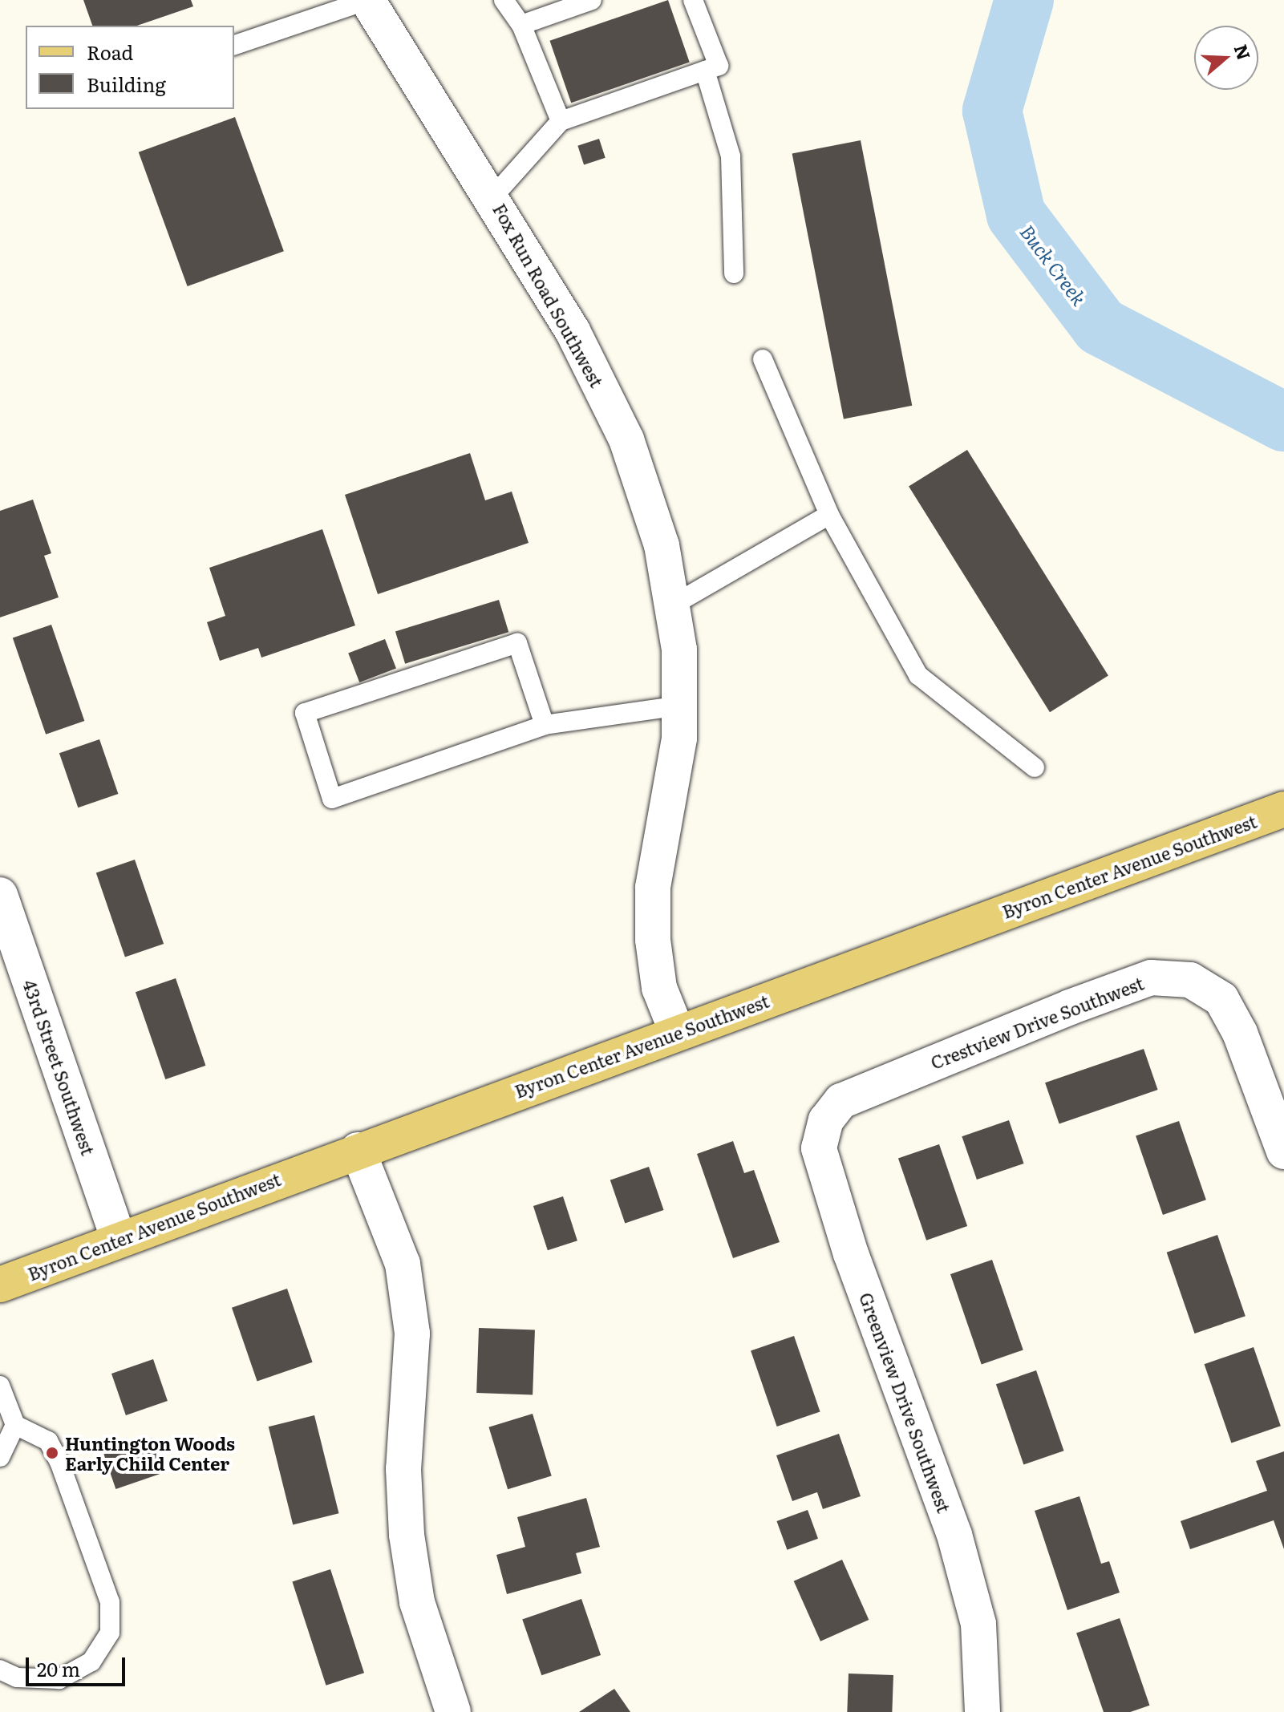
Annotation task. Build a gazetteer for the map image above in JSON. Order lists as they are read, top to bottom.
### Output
{
  "streets": {
    "main road": ["Byron Center Avenue Southwest"],
    "street": [
      "Fox Run Road Southwest",
      "Crestview Drive Southwest",
      "43rd Street Southwest",
      "Greenview Drive Southwest"
    ]
  },
  "crossings": [
    ["Fox Run Road Southwest", "Byron Center Avenue Southwest"],
    ["Byron Center Avenue Southwest", "43rd Street Southwest"],
    ["Crestview Drive Southwest", "Greenview Drive Southwest"]
  ],
  "water": ["Buck Creek"],
  "places": ["Huntington Woods Early Child Center"],
  "legend": ["Road", "Building"],
  "scale_bar": "20 m",
  "north": "right"
}
